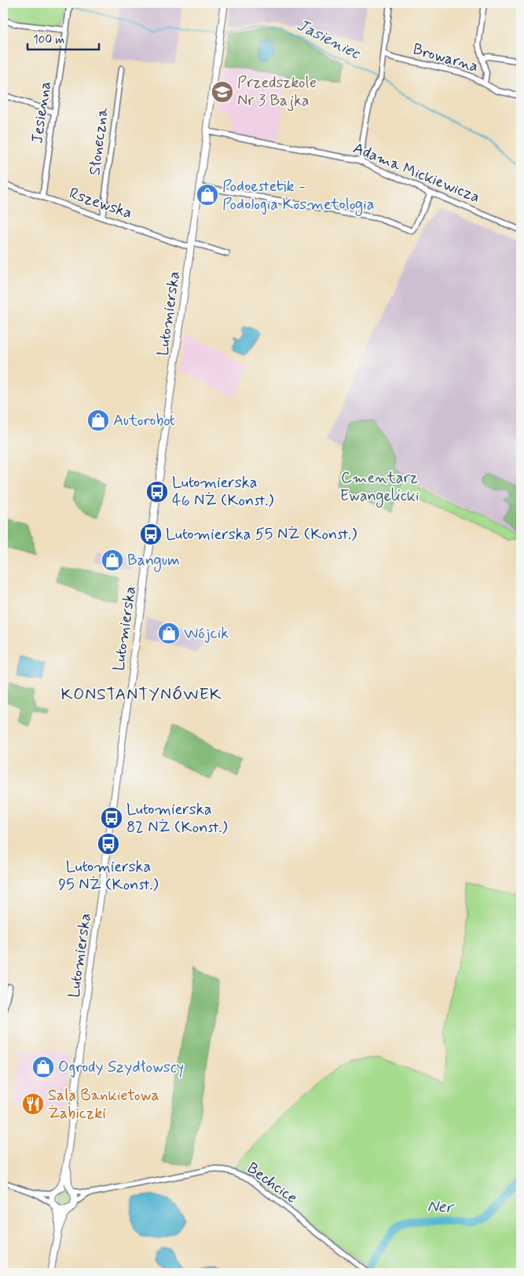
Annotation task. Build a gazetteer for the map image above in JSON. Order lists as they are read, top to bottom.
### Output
{
  "streets": {
    "main road": ["Lutomierska"],
    "street": [
      "Browarna",
      "Jesienna",
      "Słoneczna",
      "Adama Mickiewicza",
      "Rszewska",
      "Bechcice"
    ]
  },
  "crossings": [
    ["Jesienna", "Rszewska"],
    ["Słoneczna", "Rszewska"],
    ["Adama Mickiewicza", "Lutomierska"],
    ["Rszewska", "Lutomierska"],
    ["Lutomierska", "Bechcice"]
  ],
  "districts": ["KONSTANTYNÓWEK"],
  "water": ["Jasieniec", "Ner"],
  "parks": ["Cmentarz Ewangelicki"],
  "places": {
    "school or university": ["Przedszkole Nr 3 Bajka"],
    "shop": [
      "Podoestetik - Podologia Kosmetologia",
      "Autorobot",
      "Bangum",
      "Wójcik",
      "Ogrody Szydłowscy"
    ],
    "bus stop": [
      "Lutomierska 46 NŻ (Konst.)",
      "Lutomierska 55 NŻ (Konst.)",
      "Lutomierska 82 NŻ (Konst.)",
      "Lutomierska 95 NŻ (Konst.)"
    ],
    "restaurant": ["Sala Bankietowa Żabiczki"]
  },
  "scale_bar": "100 m"
}
